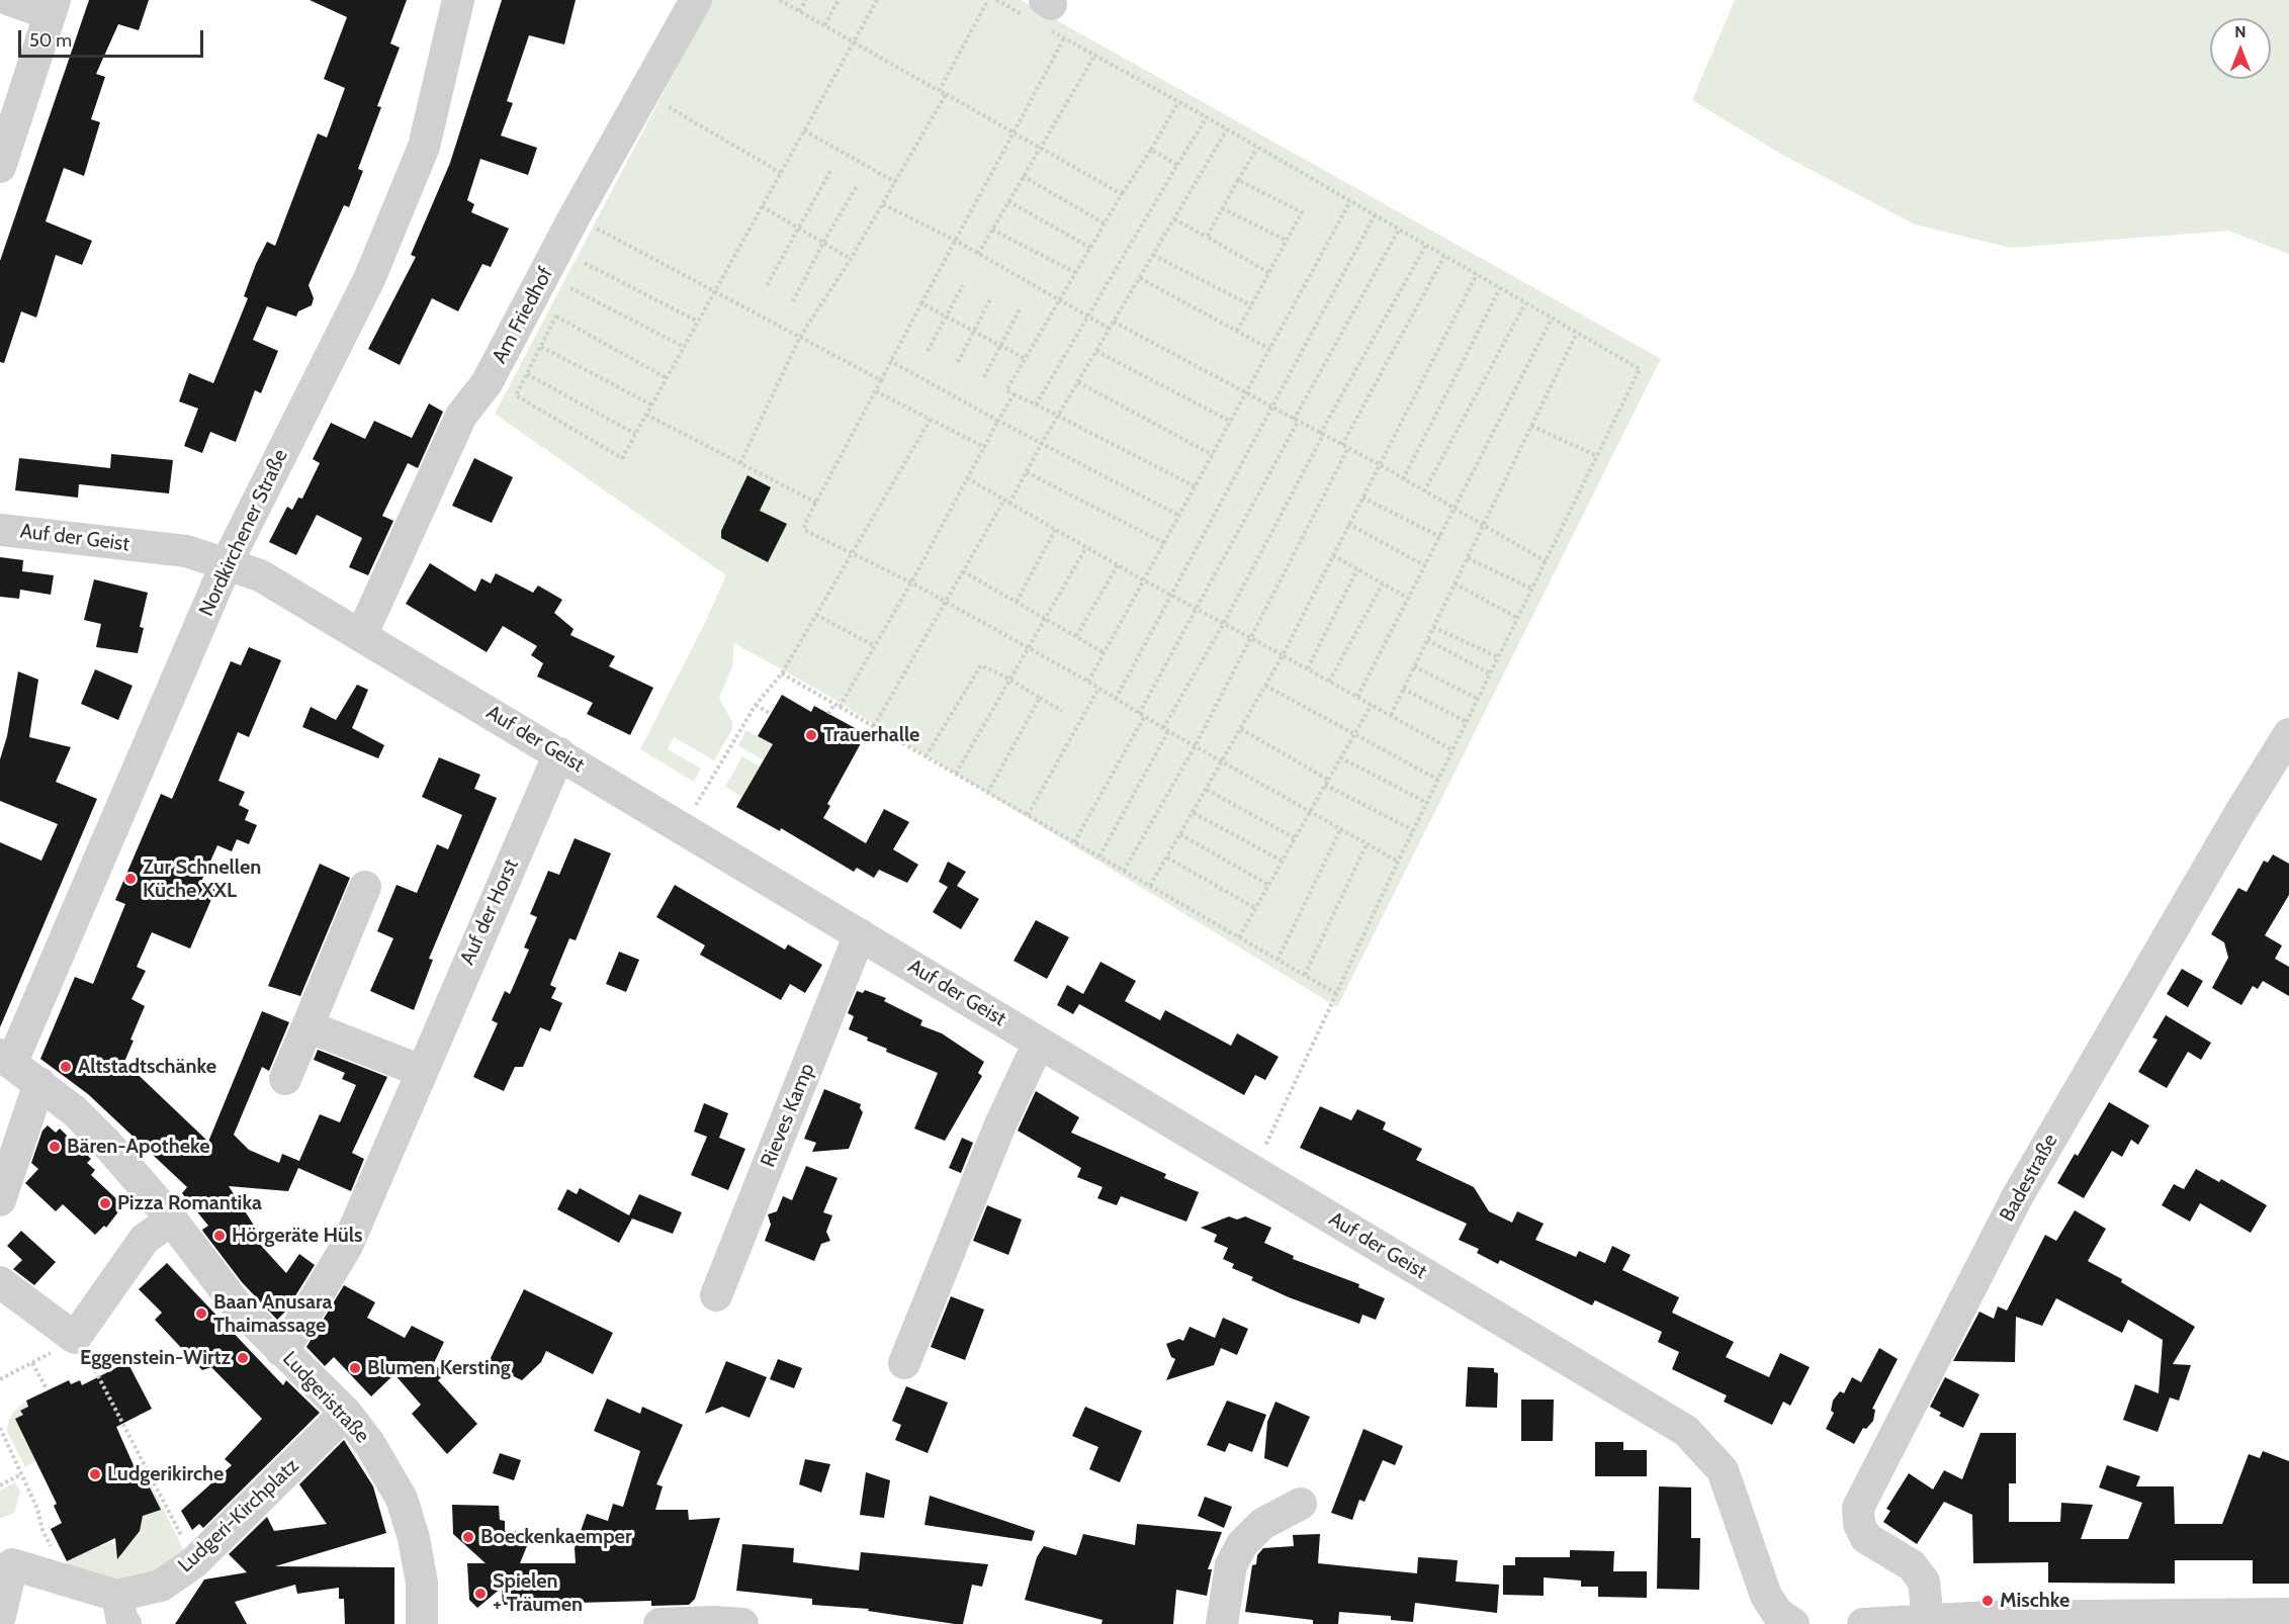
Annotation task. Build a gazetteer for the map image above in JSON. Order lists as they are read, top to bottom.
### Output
{
  "streets": {
    "street": [
      "Am Friedhof",
      "Nordkirchener Straße",
      "Auf der Geist",
      "Auf der Horst",
      "Rieves Kamp",
      "Badestraße",
      "Ludgeristraße",
      "Ludgeri-Kirchplatz"
    ]
  },
  "crossings": [
    ["Am Friedhof", "Auf der Geist"],
    ["Nordkirchener Straße", "Auf der Geist"],
    ["Nordkirchener Straße", "Ludgeristraße"],
    ["Auf der Geist", "Auf der Horst"],
    ["Auf der Geist", "Rieves Kamp"],
    ["Auf der Horst", "Ludgeristraße"],
    ["Ludgeristraße", "Ludgeri-Kirchplatz"]
  ],
  "places": [
    "Trauerhalle",
    "Zur Schnellen Küche XXL",
    "Altstadtschänke",
    "Bären-Apotheke",
    "Pizza Romantika",
    "Hörgeräte Hüls",
    "Baan Anusara Thaimassage",
    "Eggenstein-Wirtz",
    "Blumen Kersting",
    "Ludgerikirche",
    "Boeckenkaemper",
    "Spielen + Träumen",
    "Mischke"
  ],
  "scale_bar": "50 m",
  "north": "top"
}
